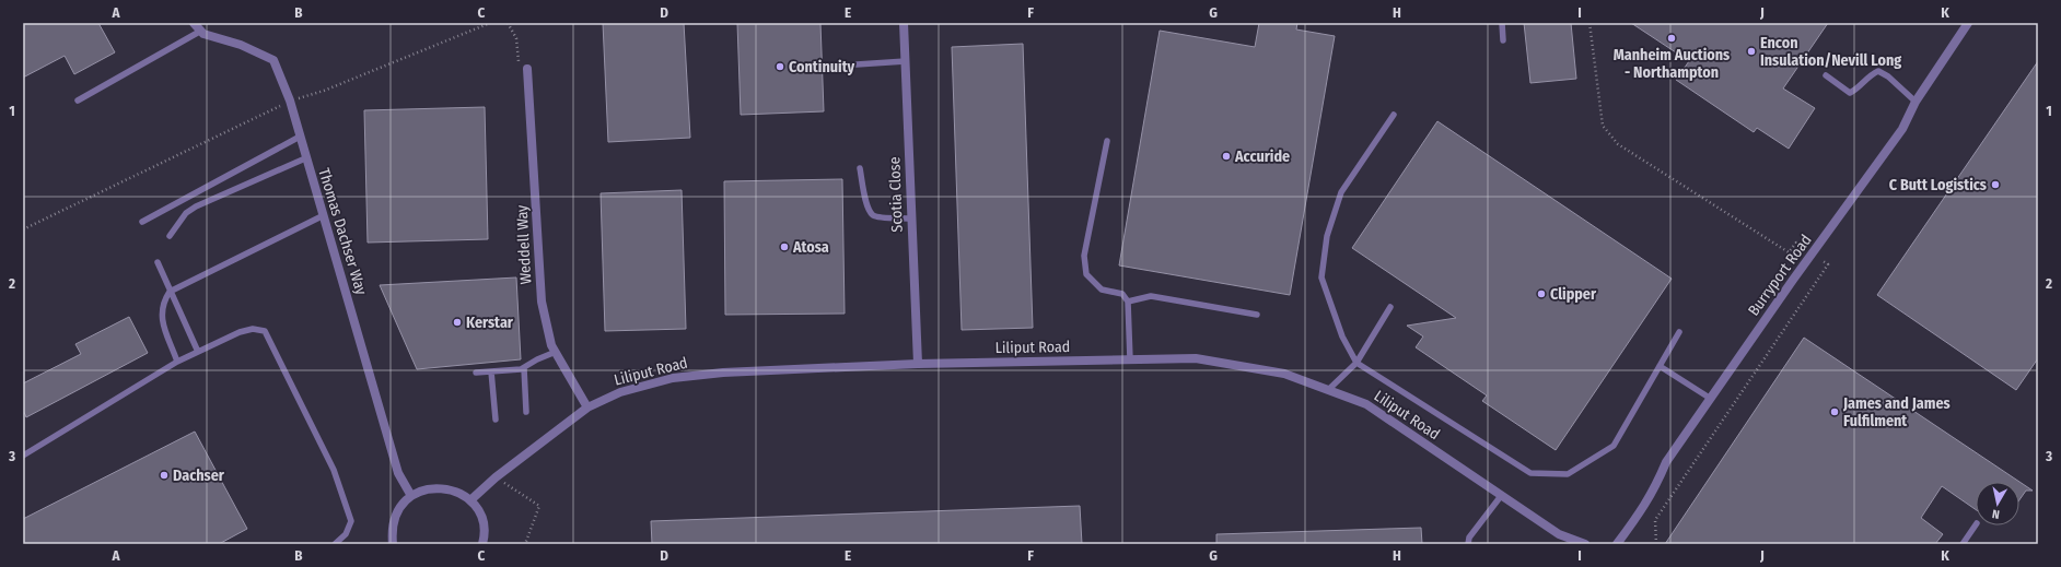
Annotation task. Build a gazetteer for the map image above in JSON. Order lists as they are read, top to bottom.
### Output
{
  "streets": {
    "street": [
      "Scotia Close",
      "Thomas Dachser Way",
      "Weddell Way",
      "Burryport Road",
      "Liliput Road"
    ]
  },
  "crossings": [
    ["Scotia Close", "Liliput Road"],
    ["Weddell Way", "Liliput Road"]
  ],
  "places": [
    "Manheim Auctions - Northampton",
    "Encon Insulation/Nevill Long",
    "Continuity",
    "Accuride",
    "C Butt Logistics",
    "Atosa",
    "Clipper",
    "Kerstar",
    "James and James Fulfilment",
    "Dachser"
  ],
  "north": "bottom",
  "grid": {
    "columns": [
      "A",
      "B",
      "C",
      "D",
      "E",
      "F",
      "G",
      "H",
      "I",
      "J",
      "K"
    ],
    "rows": ["1", "2", "3"]
  }
}
